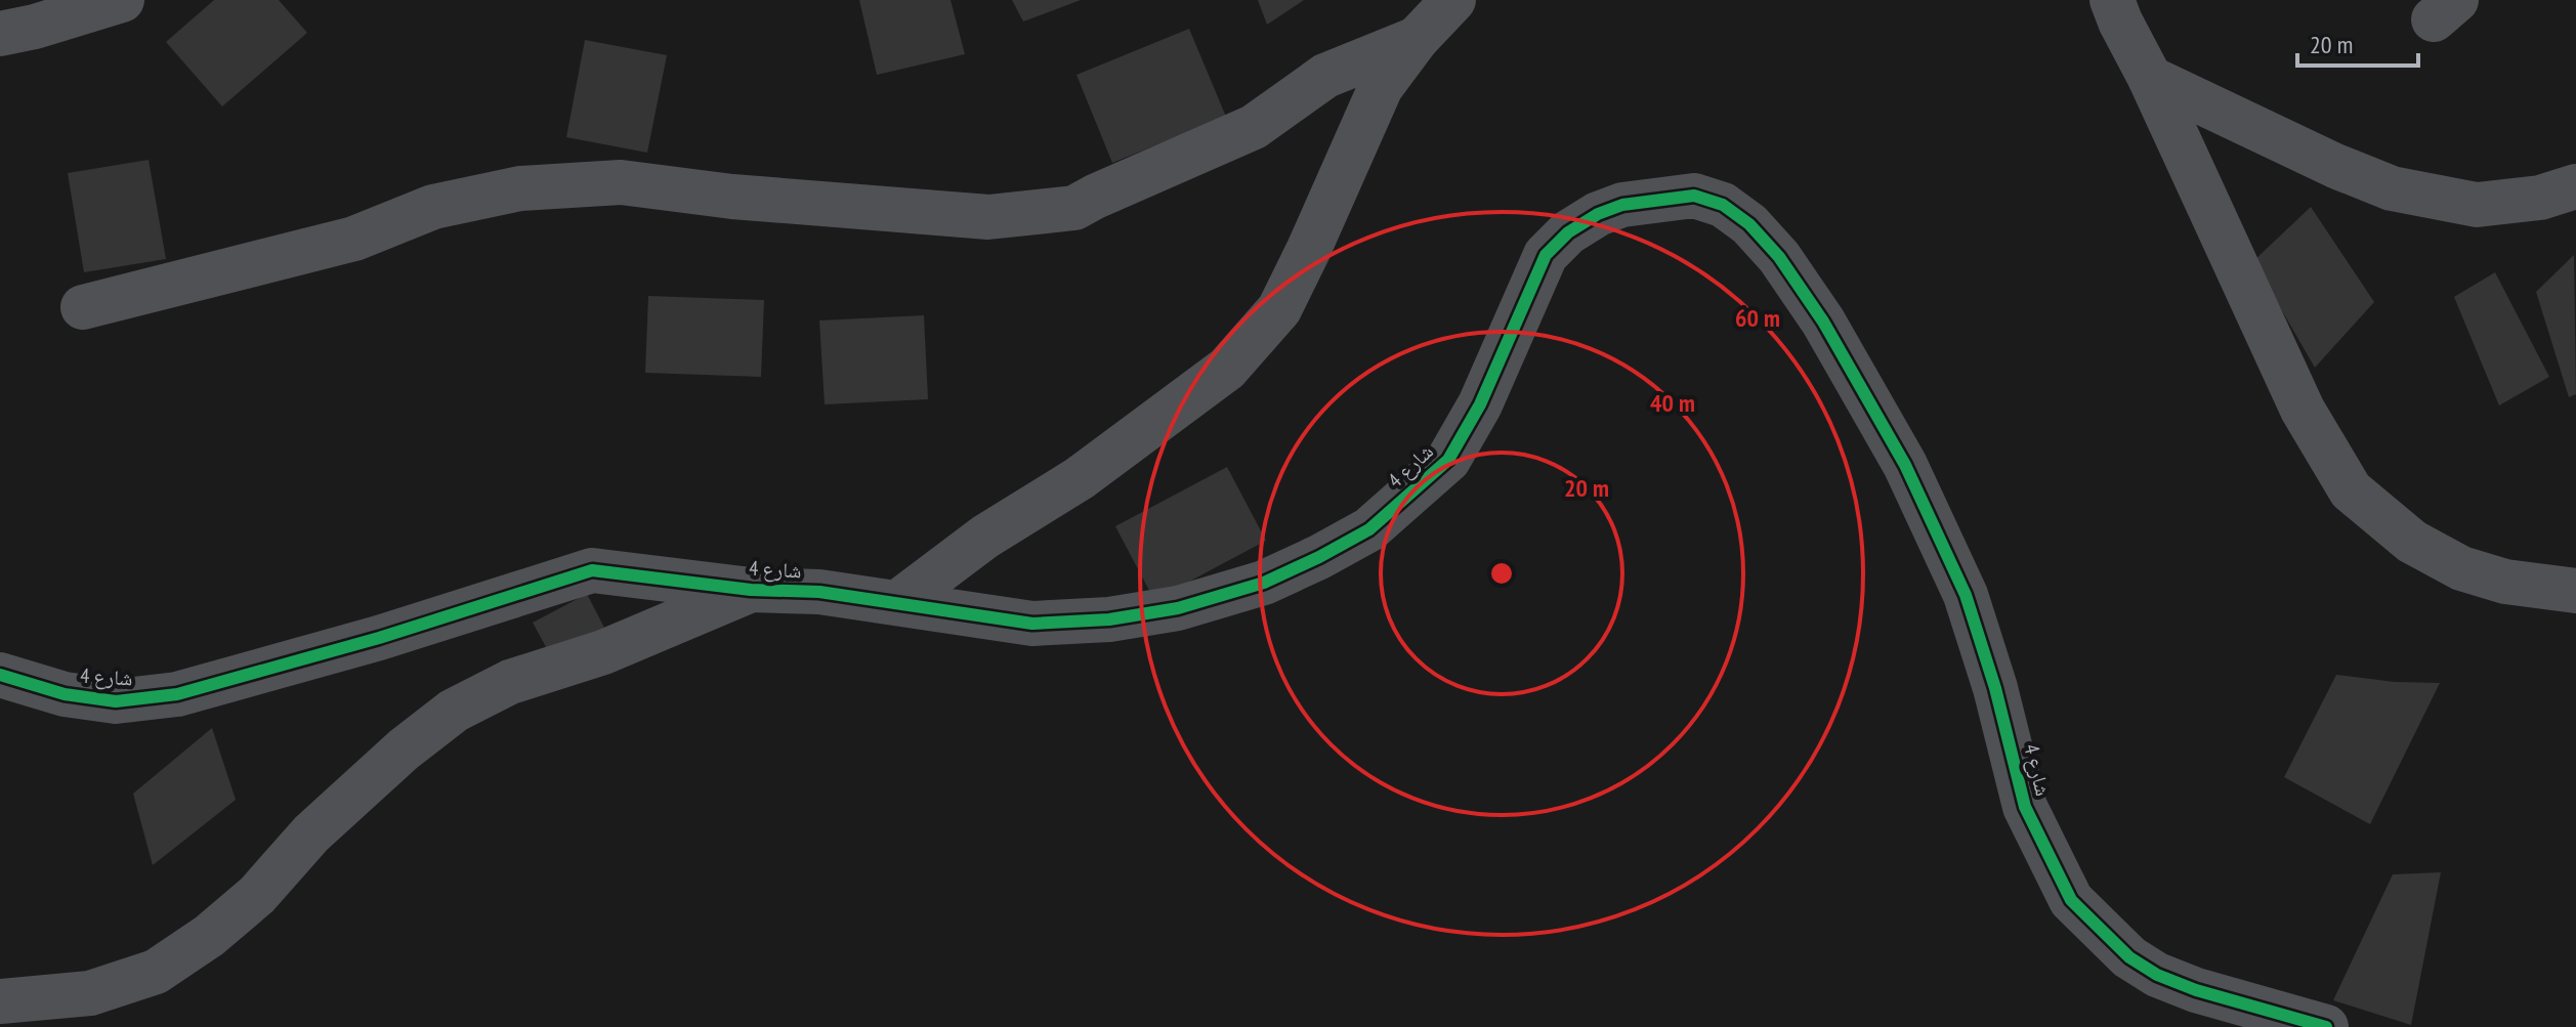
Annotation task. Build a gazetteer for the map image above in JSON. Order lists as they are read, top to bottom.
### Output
{
  "streets": {
    "street": ["شارع 4"]
  },
  "scale_bar": "20 m",
  "rings": ["60 m", "40 m", "20 m"]
}
